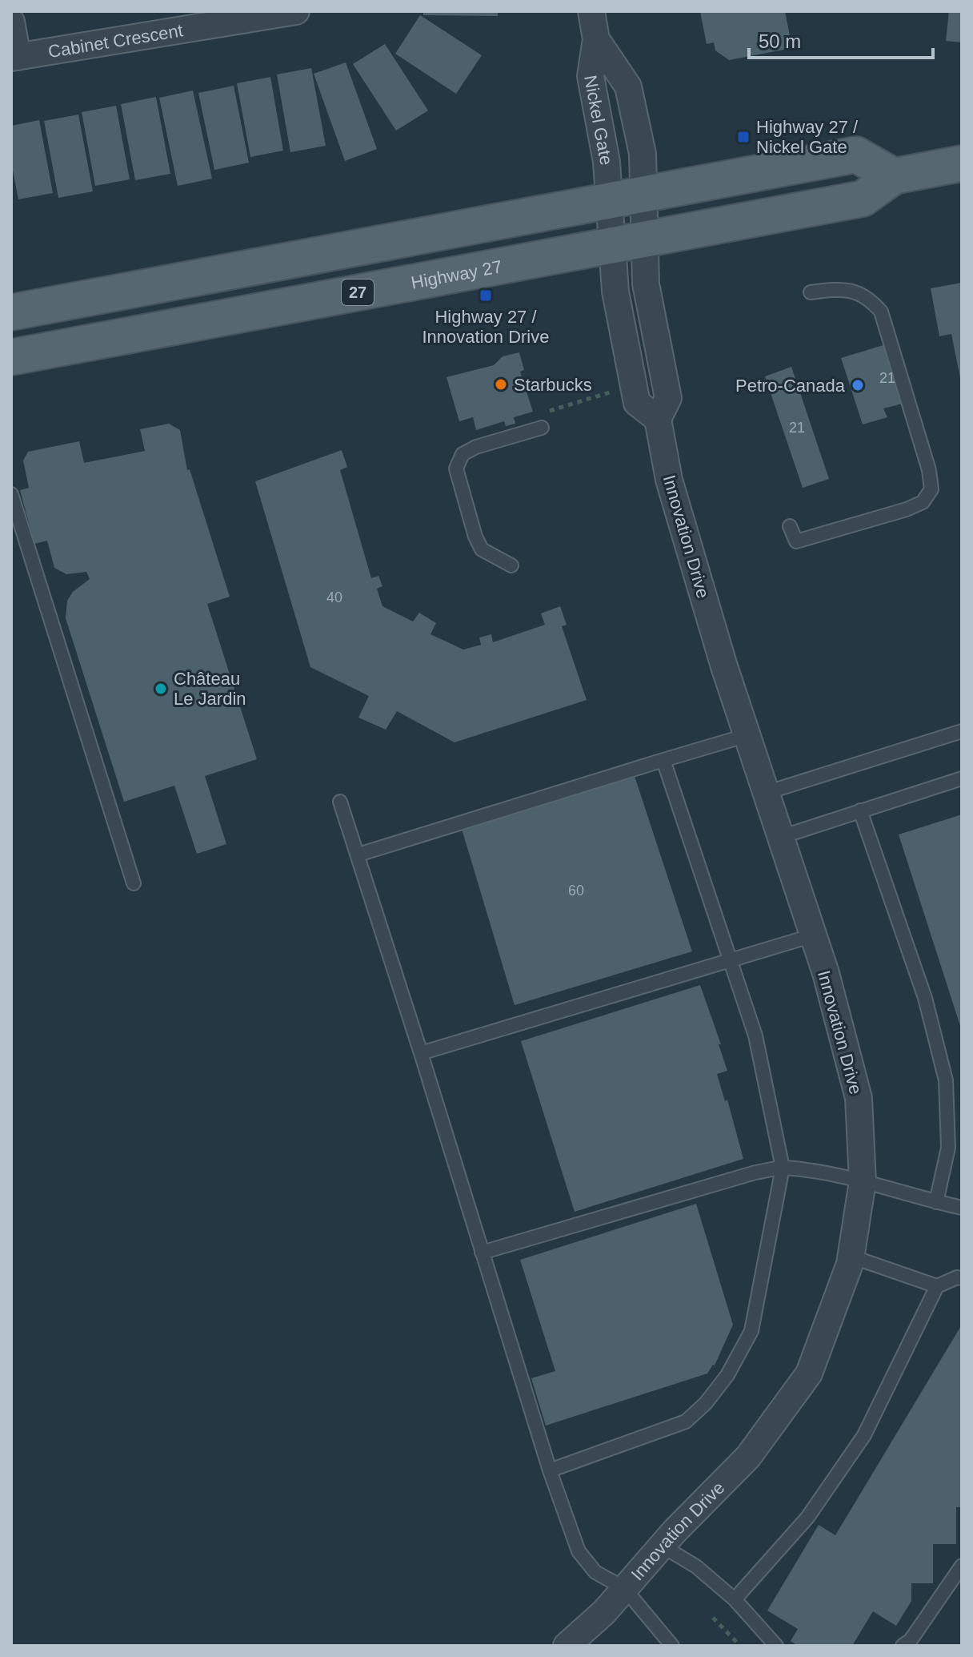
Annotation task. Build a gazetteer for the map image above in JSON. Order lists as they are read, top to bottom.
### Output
{
  "streets": {
    "main road": ["Highway 27", "27"],
    "street": ["Cabinet Crescent", "Nickel Gate", "Innovation Drive"]
  },
  "crossings": [
    ["Nickel Gate", "Highway 27"],
    ["Nickel Gate", "Innovation Drive"],
    ["Highway 27", "Innovation Drive"]
  ],
  "places": {
    "transit": ["Highway 27 / Nickel Gate", "Highway 27 / Innovation Drive"],
    "other": ["Starbucks", "Petro-Canada", "Château Le Jardin"]
  },
  "house_numbers": [
    "21",
    "21",
    "40",
    "60"
  ],
  "scale_bar": "50 m"
}
